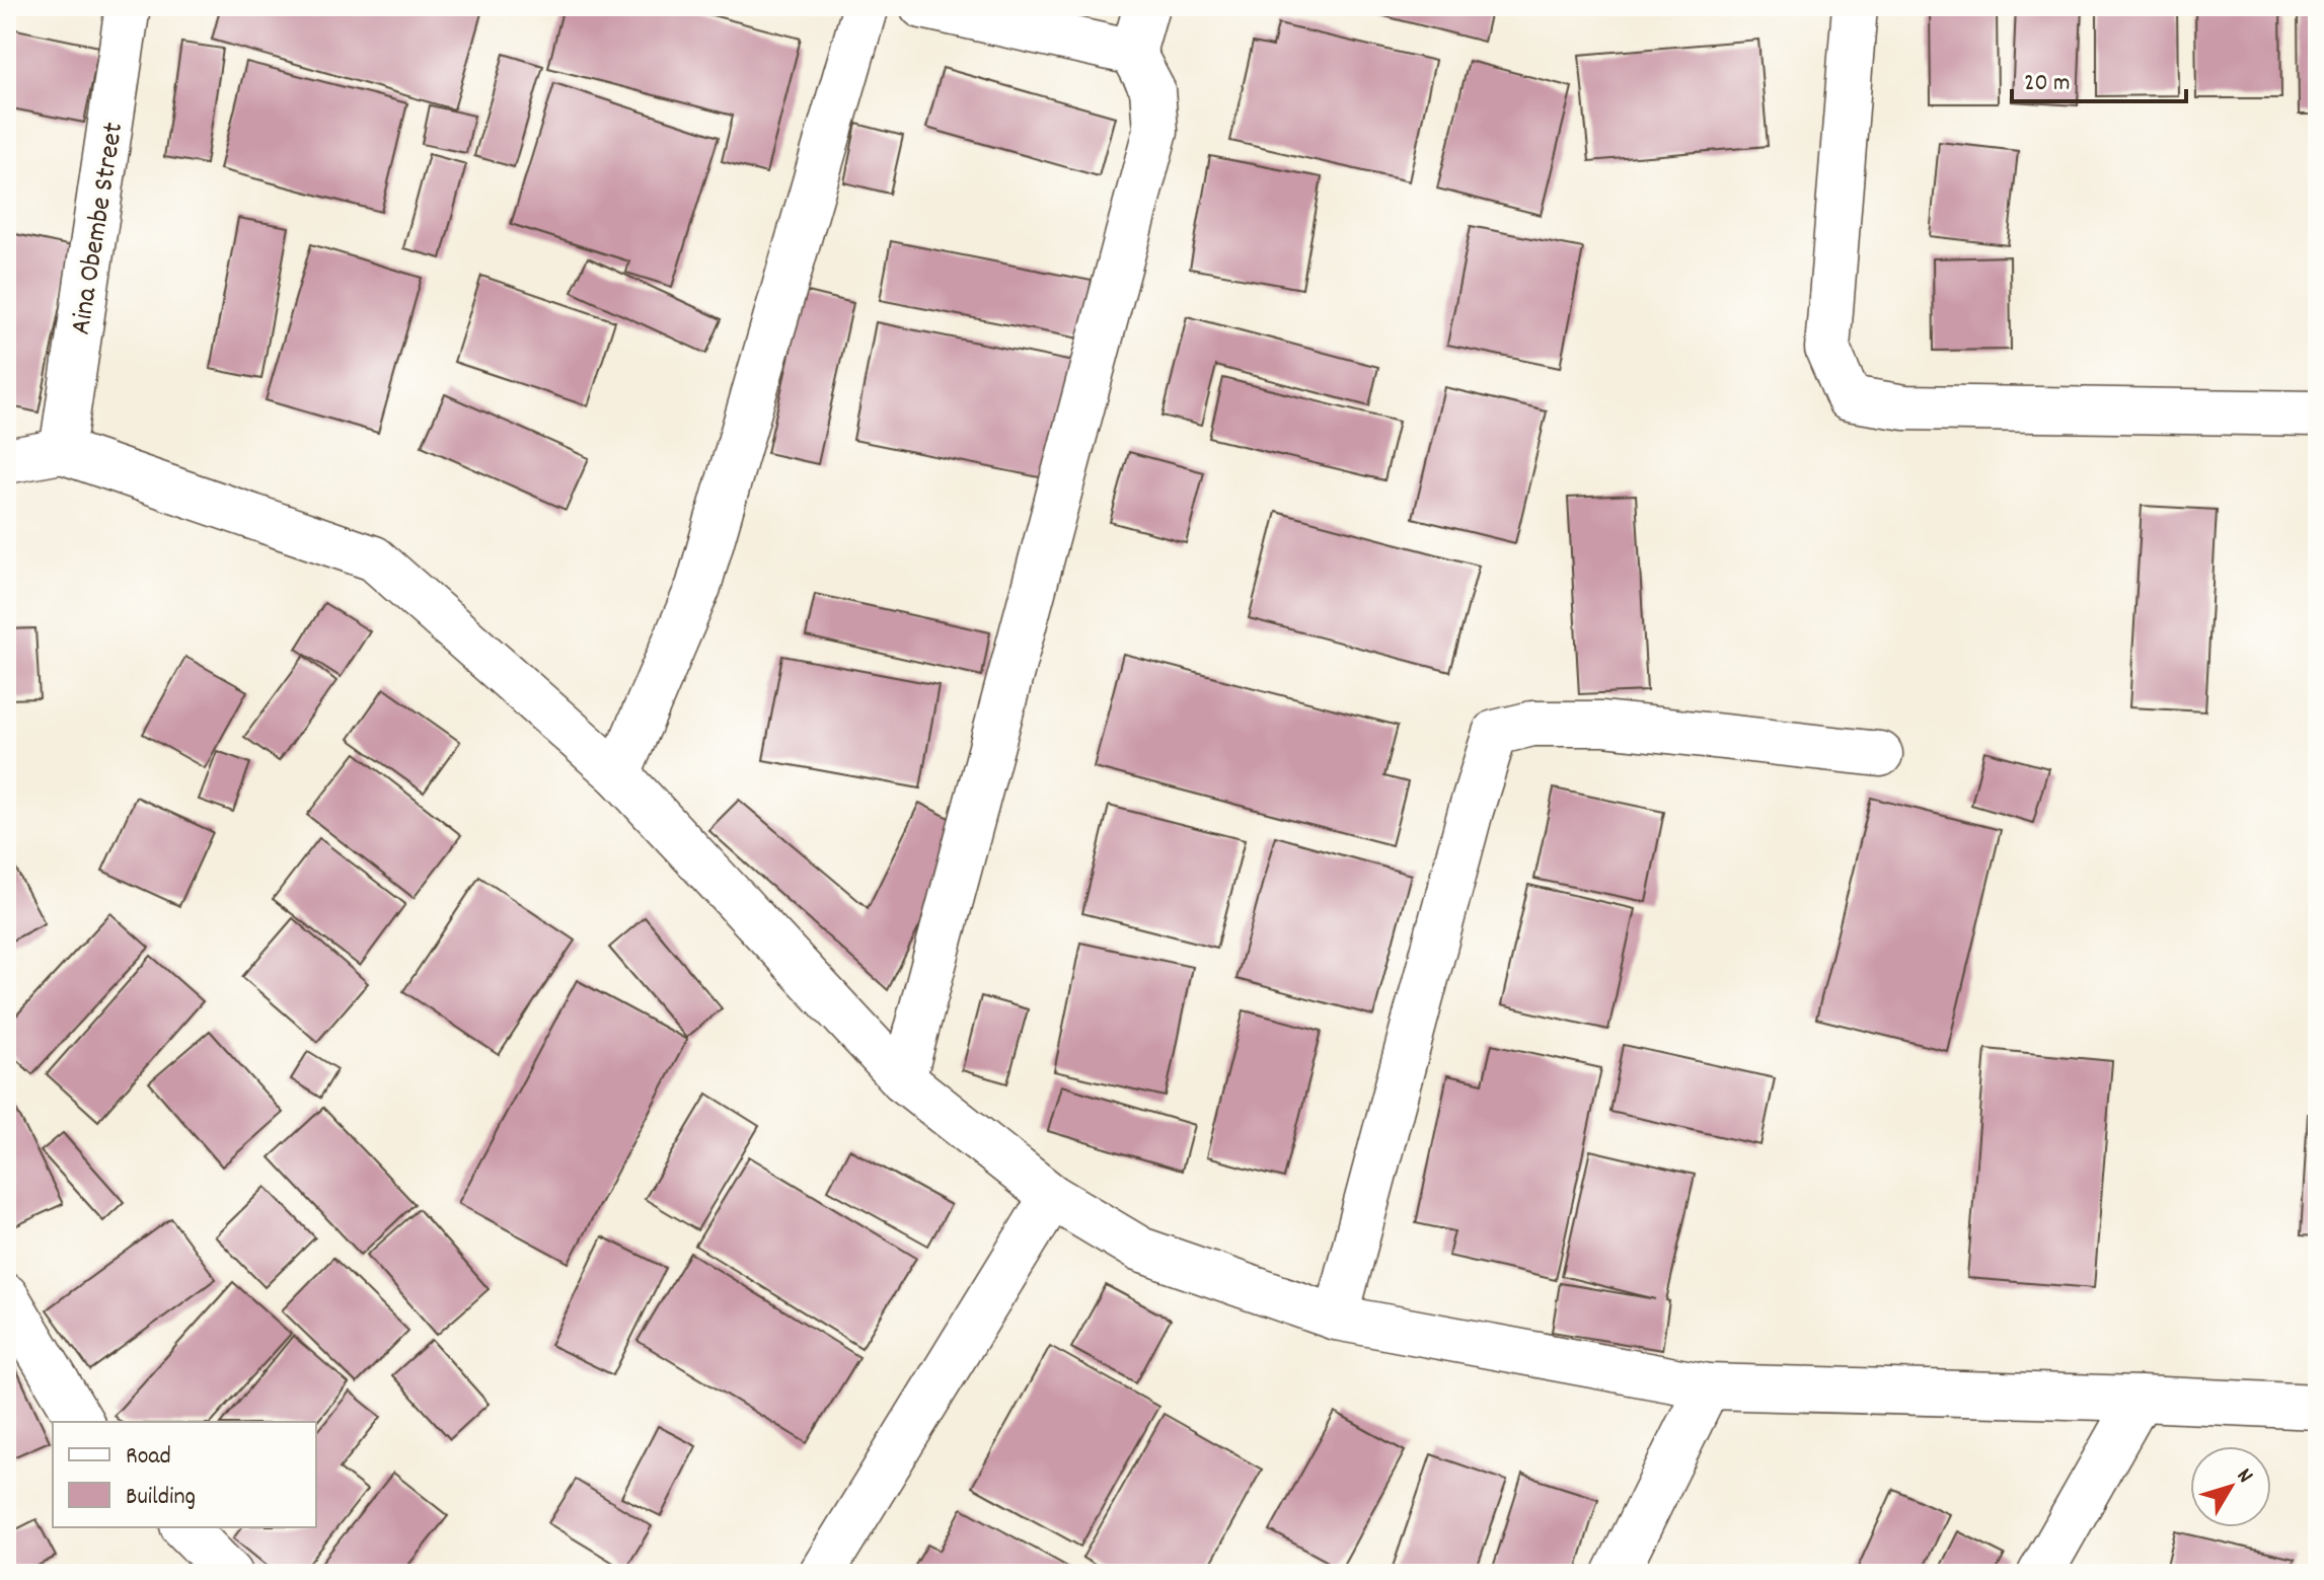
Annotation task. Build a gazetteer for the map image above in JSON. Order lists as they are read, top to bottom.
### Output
{
  "streets": {
    "street": ["Aina Obembe Street"]
  },
  "legend": ["Road", "Building"],
  "scale_bar": "20 m",
  "north": "top right"
}
